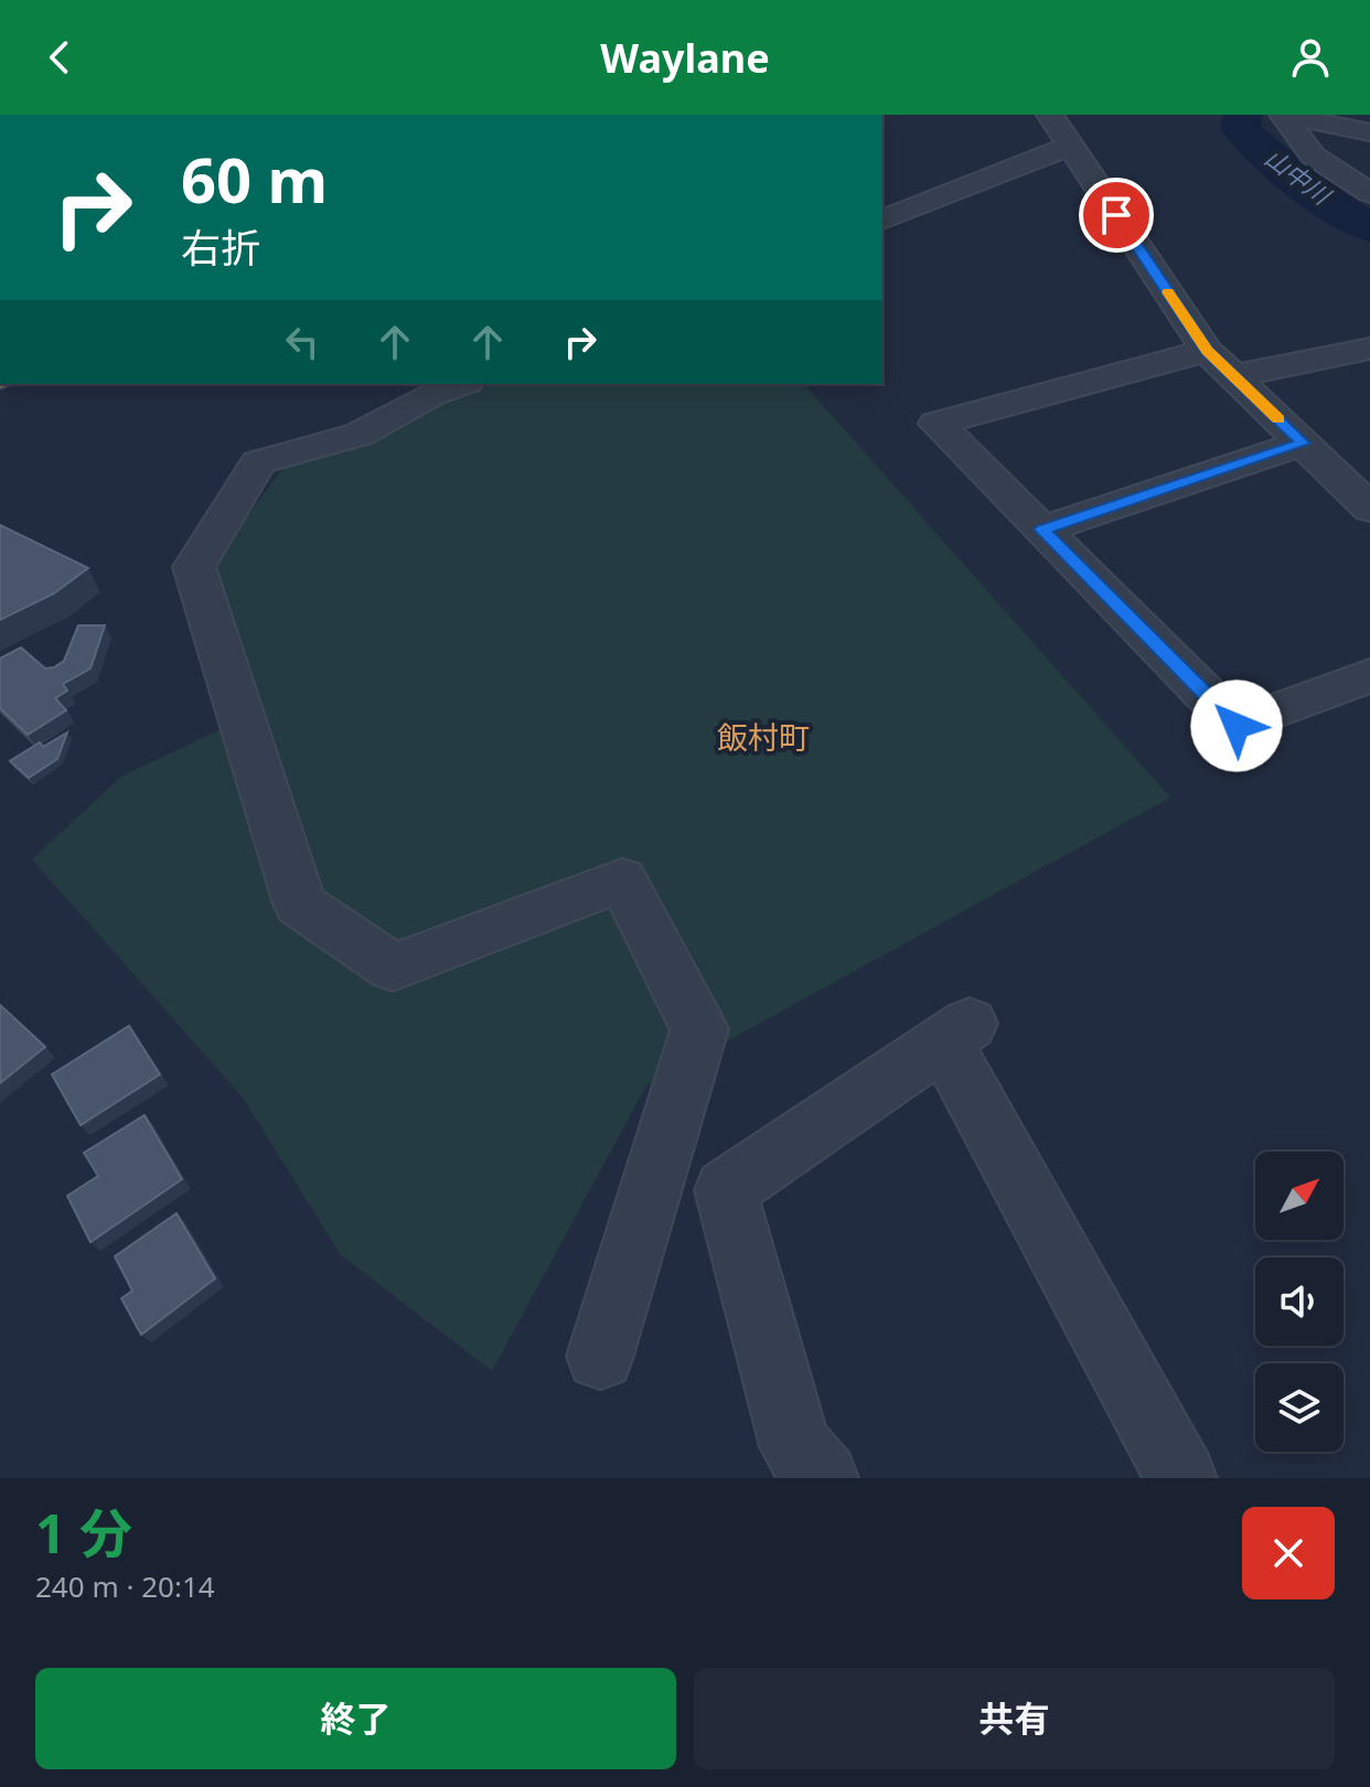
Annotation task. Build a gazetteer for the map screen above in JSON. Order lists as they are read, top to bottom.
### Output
{
  "districts": ["飯村町"],
  "water": ["山中川"],
  "north": "top right",
  "page": {
    "header": "Waylane",
    "turn": ["60 m", "右折"],
    "heading": ["1 分", "240 m · 20:14"],
    "buttons": ["終了", "共有"]
  }
}
